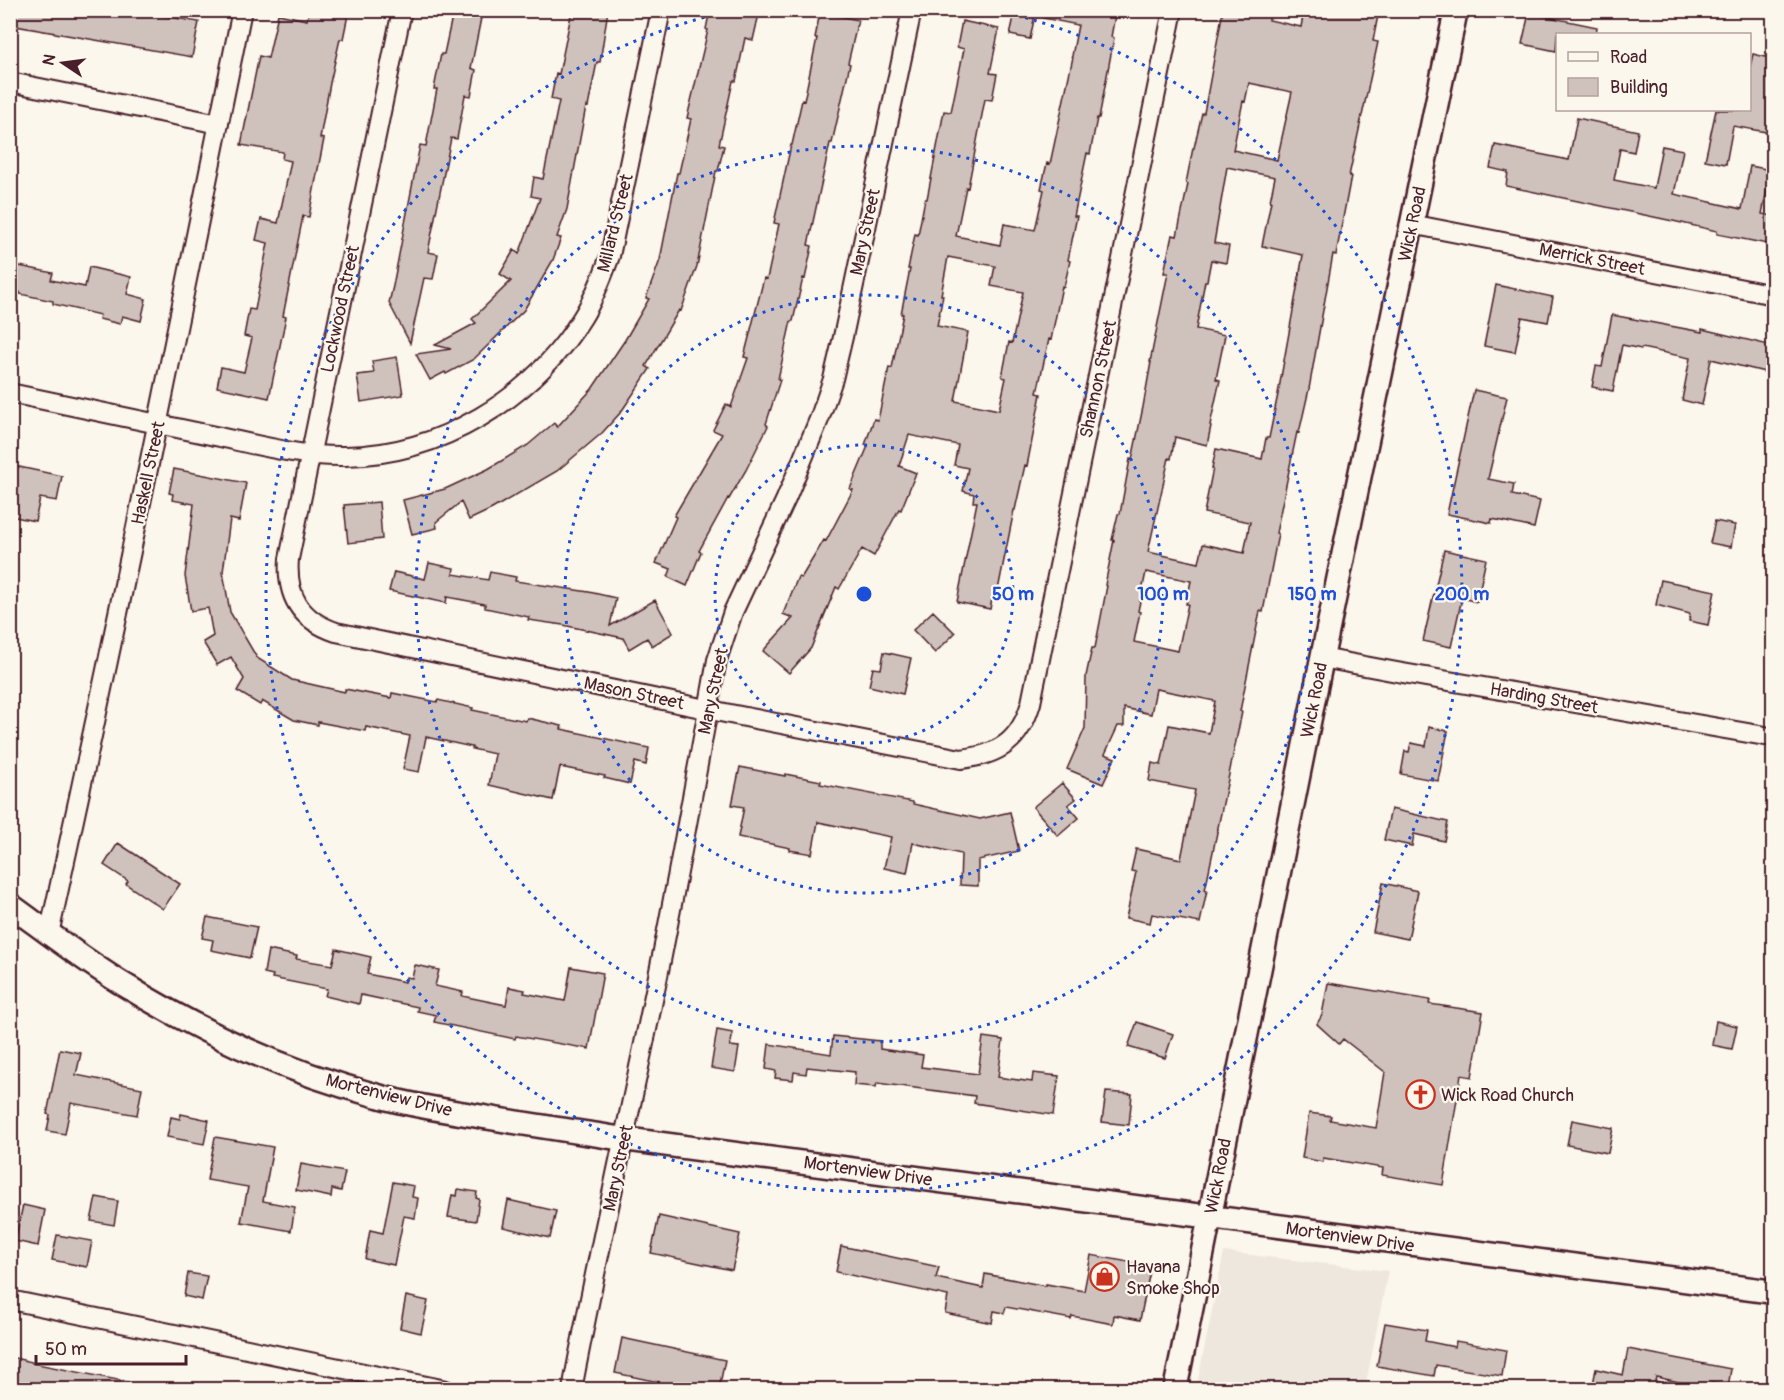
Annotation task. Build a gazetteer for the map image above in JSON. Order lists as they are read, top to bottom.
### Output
{
  "streets": {
    "street": [
      "Millard Street",
      "Wick Road",
      "Mary Street",
      "Merrick Street",
      "Lockwood Street",
      "Shannon Street",
      "Haskell Street",
      "Mason Street",
      "Harding Street",
      "Mortenview Drive"
    ]
  },
  "crossings": [
    ["Millard Street", "Lockwood Street"],
    ["Millard Street", "Haskell Street"],
    ["Wick Road", "Merrick Street"],
    ["Wick Road", "Harding Street"],
    ["Wick Road", "Mortenview Drive"],
    ["Mary Street", "Mason Street"],
    ["Mary Street", "Mortenview Drive"],
    ["Lockwood Street", "Mason Street"],
    ["Shannon Street", "Mason Street"],
    ["Haskell Street", "Mortenview Drive"]
  ],
  "places": {
    "church": ["Wick Road Church"],
    "shop": ["Havana Smoke Shop"]
  },
  "legend": ["Road", "Building"],
  "scale_bar": "50 m",
  "north": "left",
  "rings": [
    "50 m",
    "100 m",
    "150 m",
    "200 m"
  ]
}
